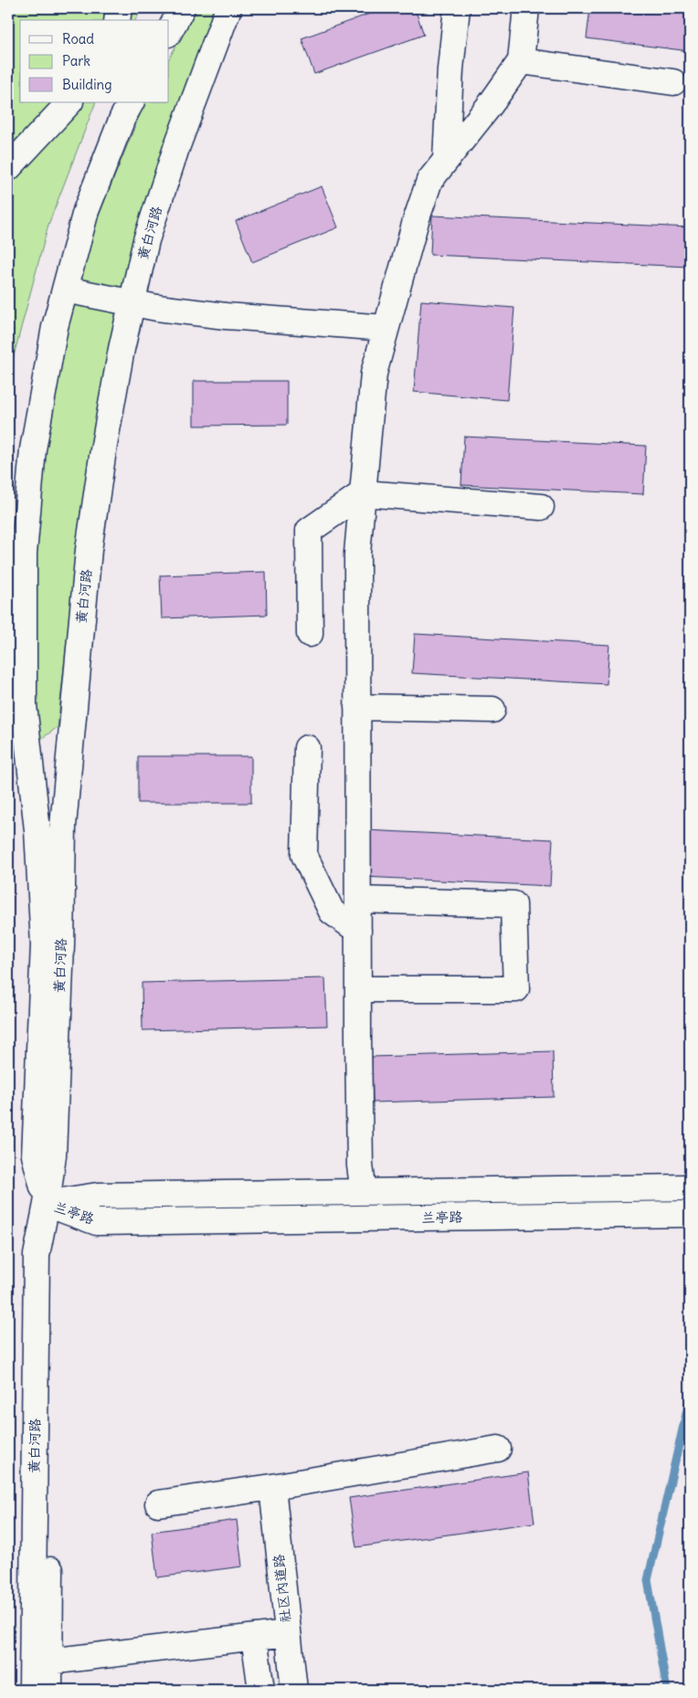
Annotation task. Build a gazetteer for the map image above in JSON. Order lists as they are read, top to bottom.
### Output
{
  "streets": {
    "street": ["黄白河路", "兰亭路", "社区内道路"]
  },
  "crossings": [
    ["黄白河路", "兰亭路"]
  ],
  "legend": ["Road", "Park", "Building"]
}
